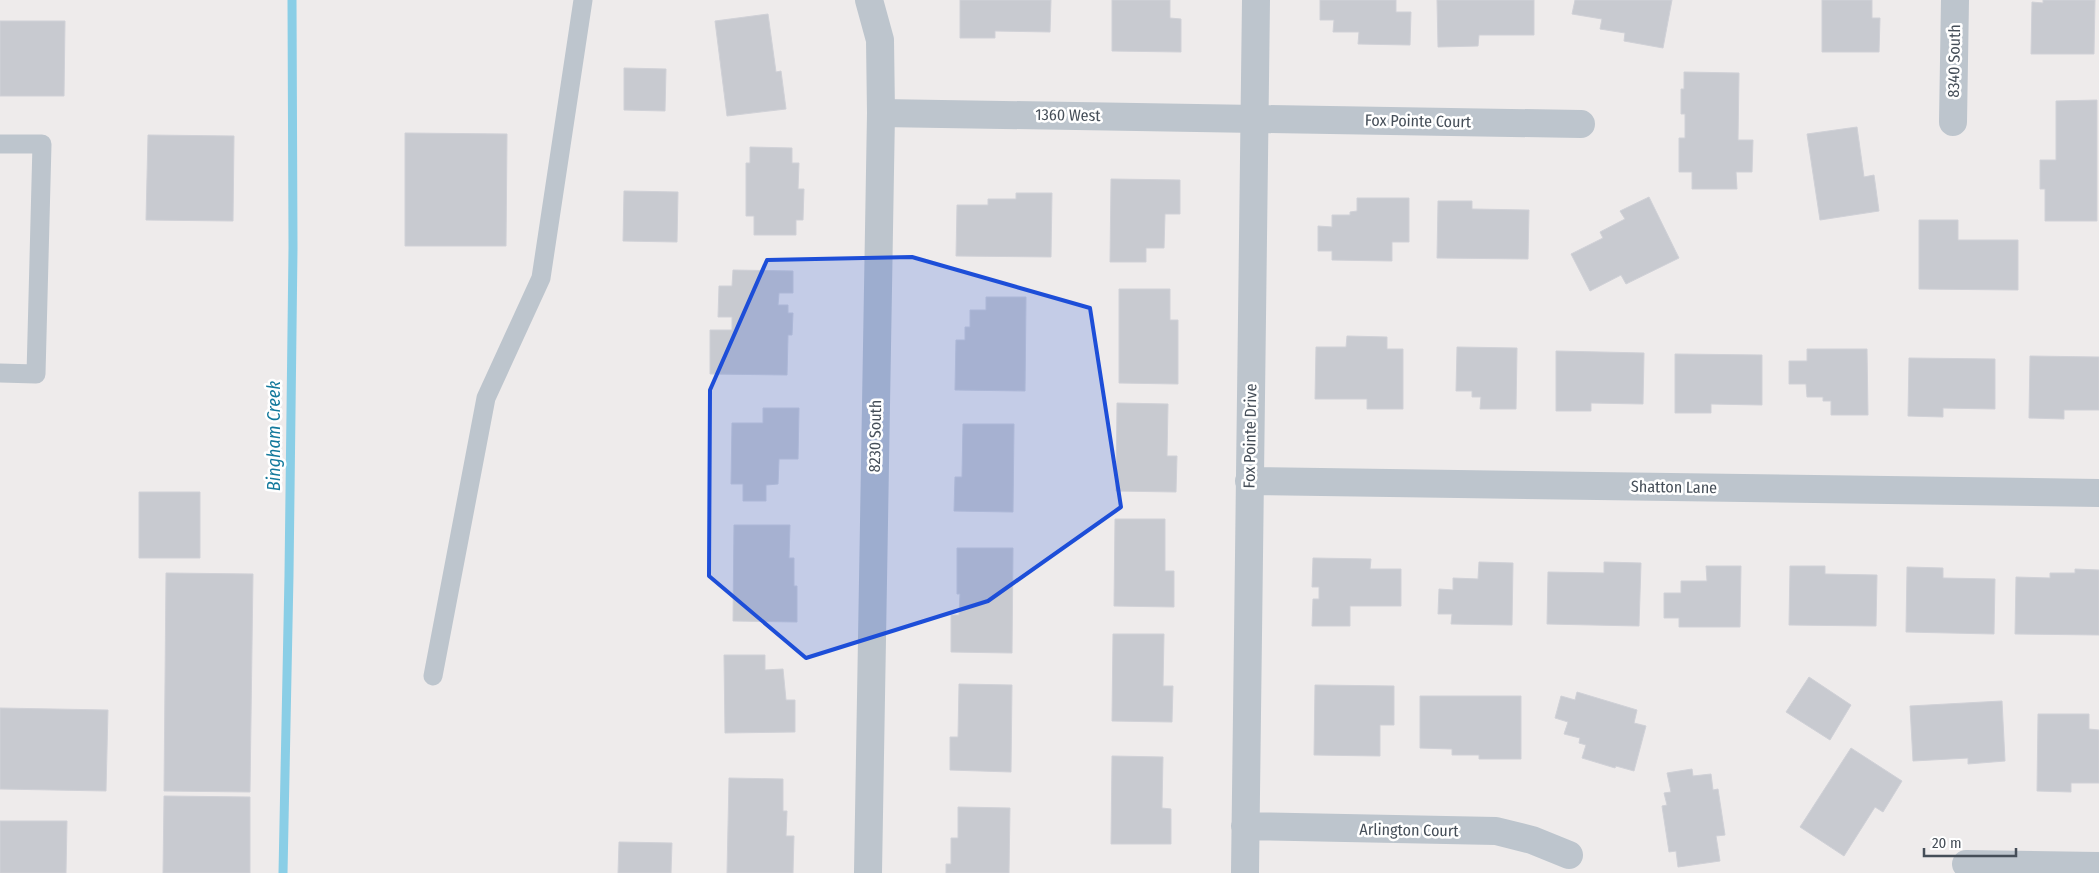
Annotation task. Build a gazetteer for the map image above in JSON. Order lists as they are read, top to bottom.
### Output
{
  "streets": {
    "street": [
      "8340 South",
      "1360 West",
      "Fox Pointe Court",
      "8230 South",
      "Fox Pointe Drive",
      "Shatton Lane",
      "Arlington Court"
    ]
  },
  "crossings": [
    ["1360 West", "Fox Pointe Court"],
    ["1360 West", "8230 South"],
    ["1360 West", "Fox Pointe Drive"],
    ["Fox Pointe Court", "Fox Pointe Drive"],
    ["Fox Pointe Drive", "Shatton Lane"],
    ["Fox Pointe Drive", "Arlington Court"]
  ],
  "water": ["Bingham Creek"],
  "scale_bar": "20 m"
}
